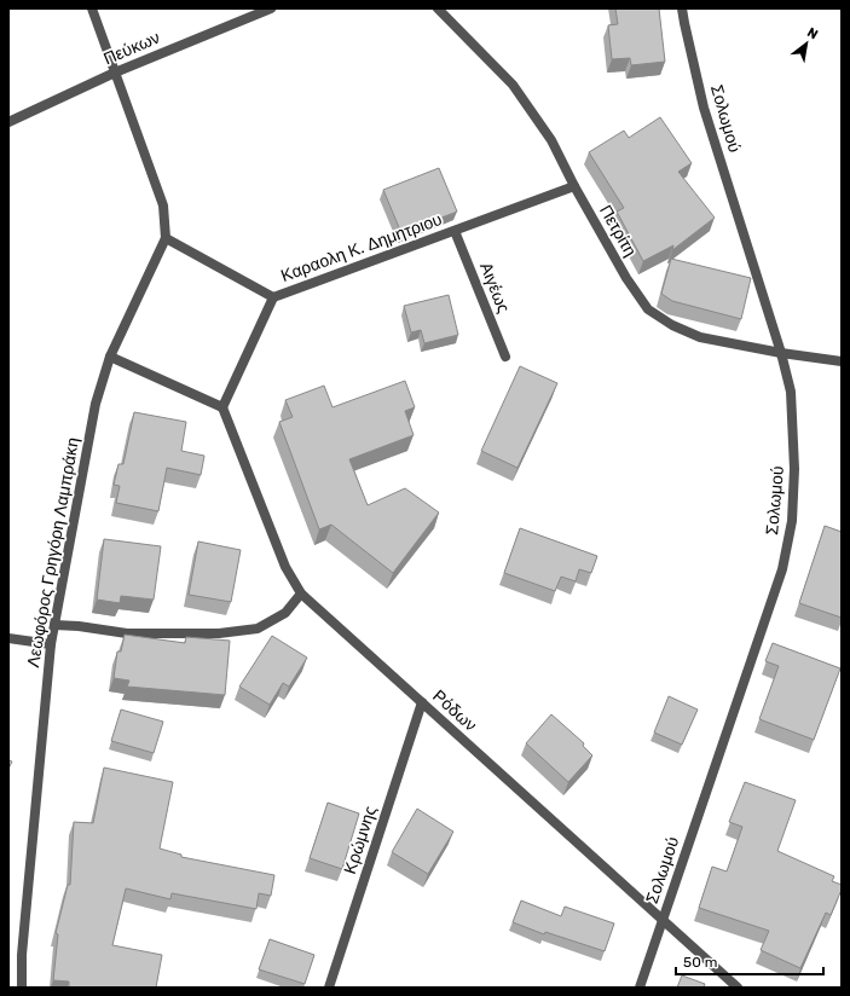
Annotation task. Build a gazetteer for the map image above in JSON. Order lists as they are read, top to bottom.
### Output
{
  "streets": {
    "street": [
      "Πεύκων",
      "Σολωμού",
      "Πετρίτη",
      "Καραολη Κ. Δημητριου",
      "Αιγέως",
      "Λεωφόρος Γρηγόρη Λαμπράκη",
      "Ρόδων",
      "Κρώμνης"
    ]
  },
  "crossings": [
    ["Σολωμού", "Πετρίτη"],
    ["Σολωμού", "Ρόδων"],
    ["Πετρίτη", "Καραολη Κ. Δημητριου"],
    ["Καραολη Κ. Δημητριου", "Αιγέως"],
    ["Καραολη Κ. Δημητριου", "Ρόδων"],
    ["Ρόδων", "Κρώμνης"]
  ],
  "scale_bar": "50 m",
  "north": "top right"
}
